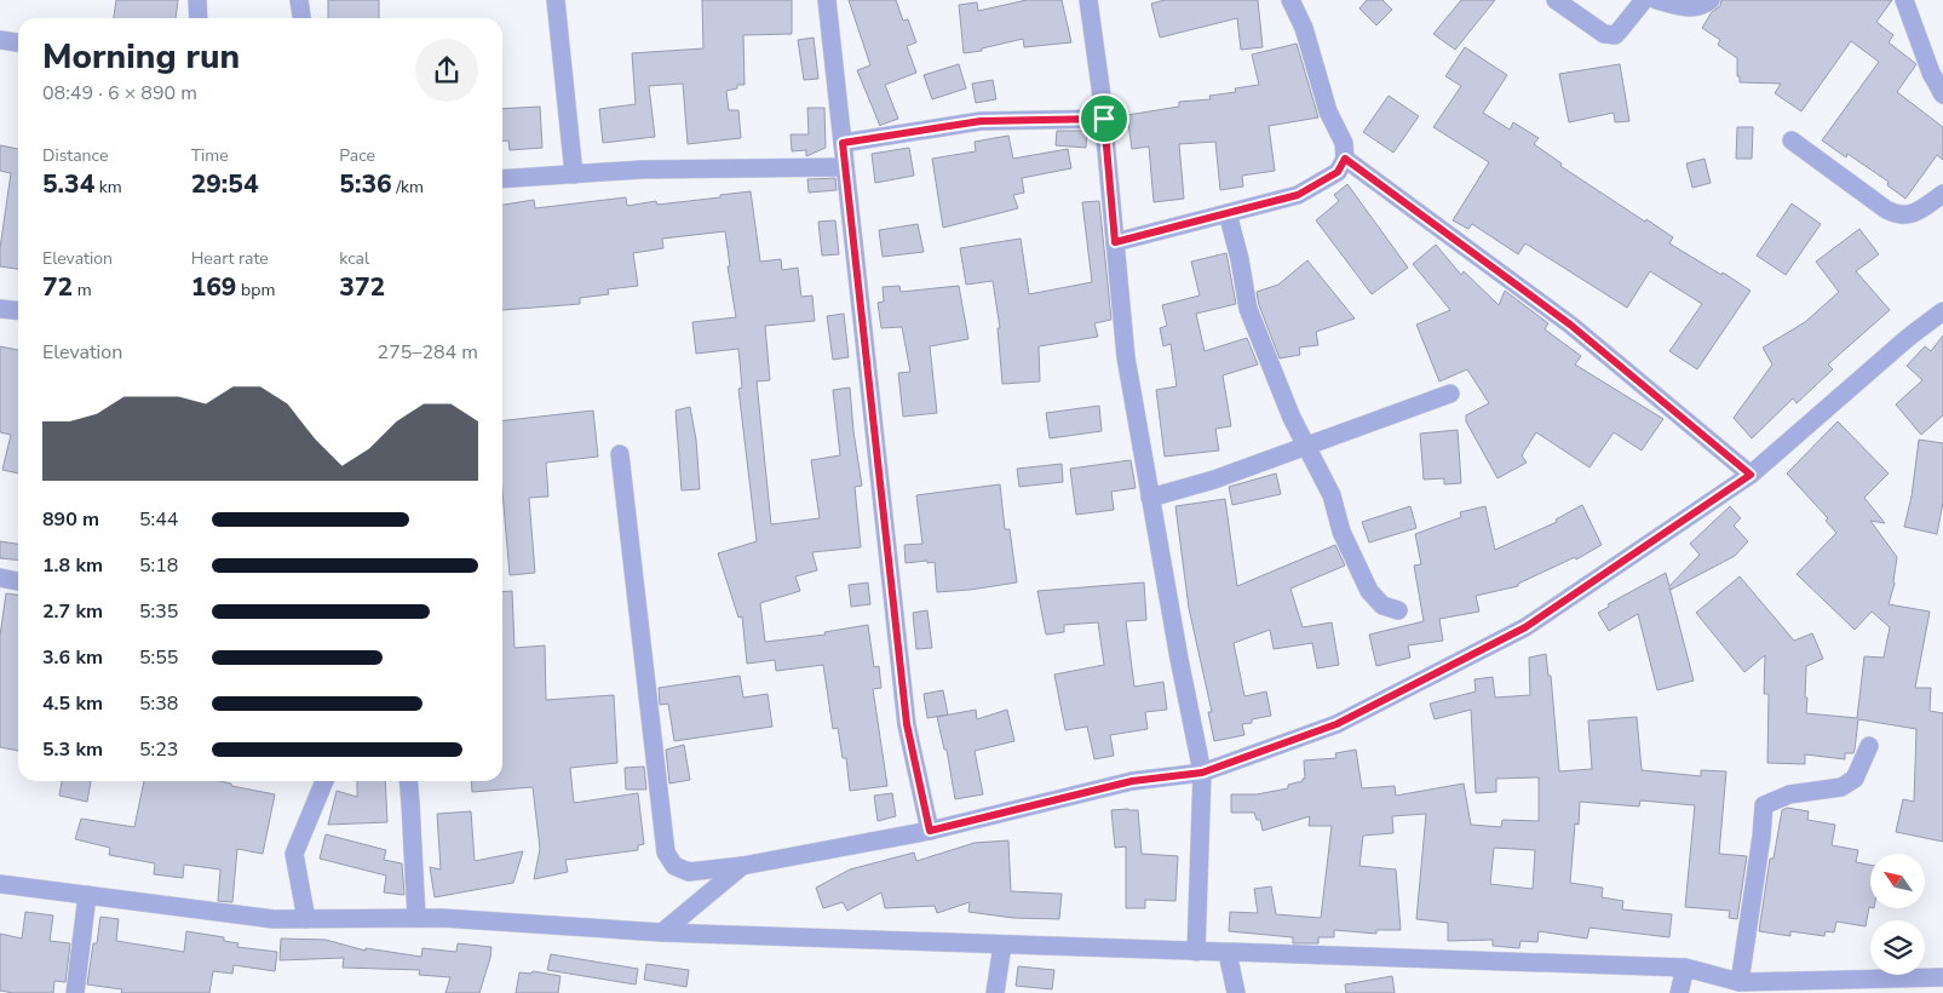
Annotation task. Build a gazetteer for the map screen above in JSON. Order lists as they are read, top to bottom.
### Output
{
  "north": "top left",
  "page": {
    "heading": ["Morning run", "08:49 · 6 × 890 m"],
    "stats": [
      ["Distance", "5.34 km"],
      ["Time", "29:54"],
      ["Pace", "5:36 /km"],
      ["Elevation", "72 m"],
      ["Heart rate", "169 bpm"],
      ["kcal", "372"]
    ],
    "chart": ["Elevation", "275–284 m"],
    "list": [
      {
        "name": "890 m",
        "note": "5:44"
      },
      {
        "name": "1.8 km",
        "note": "5:18"
      },
      {
        "name": "2.7 km",
        "note": "5:35"
      },
      {
        "name": "3.6 km",
        "note": "5:55"
      },
      {
        "name": "4.5 km",
        "note": "5:38"
      },
      {
        "name": "5.3 km",
        "note": "5:23"
      }
    ]
  }
}
